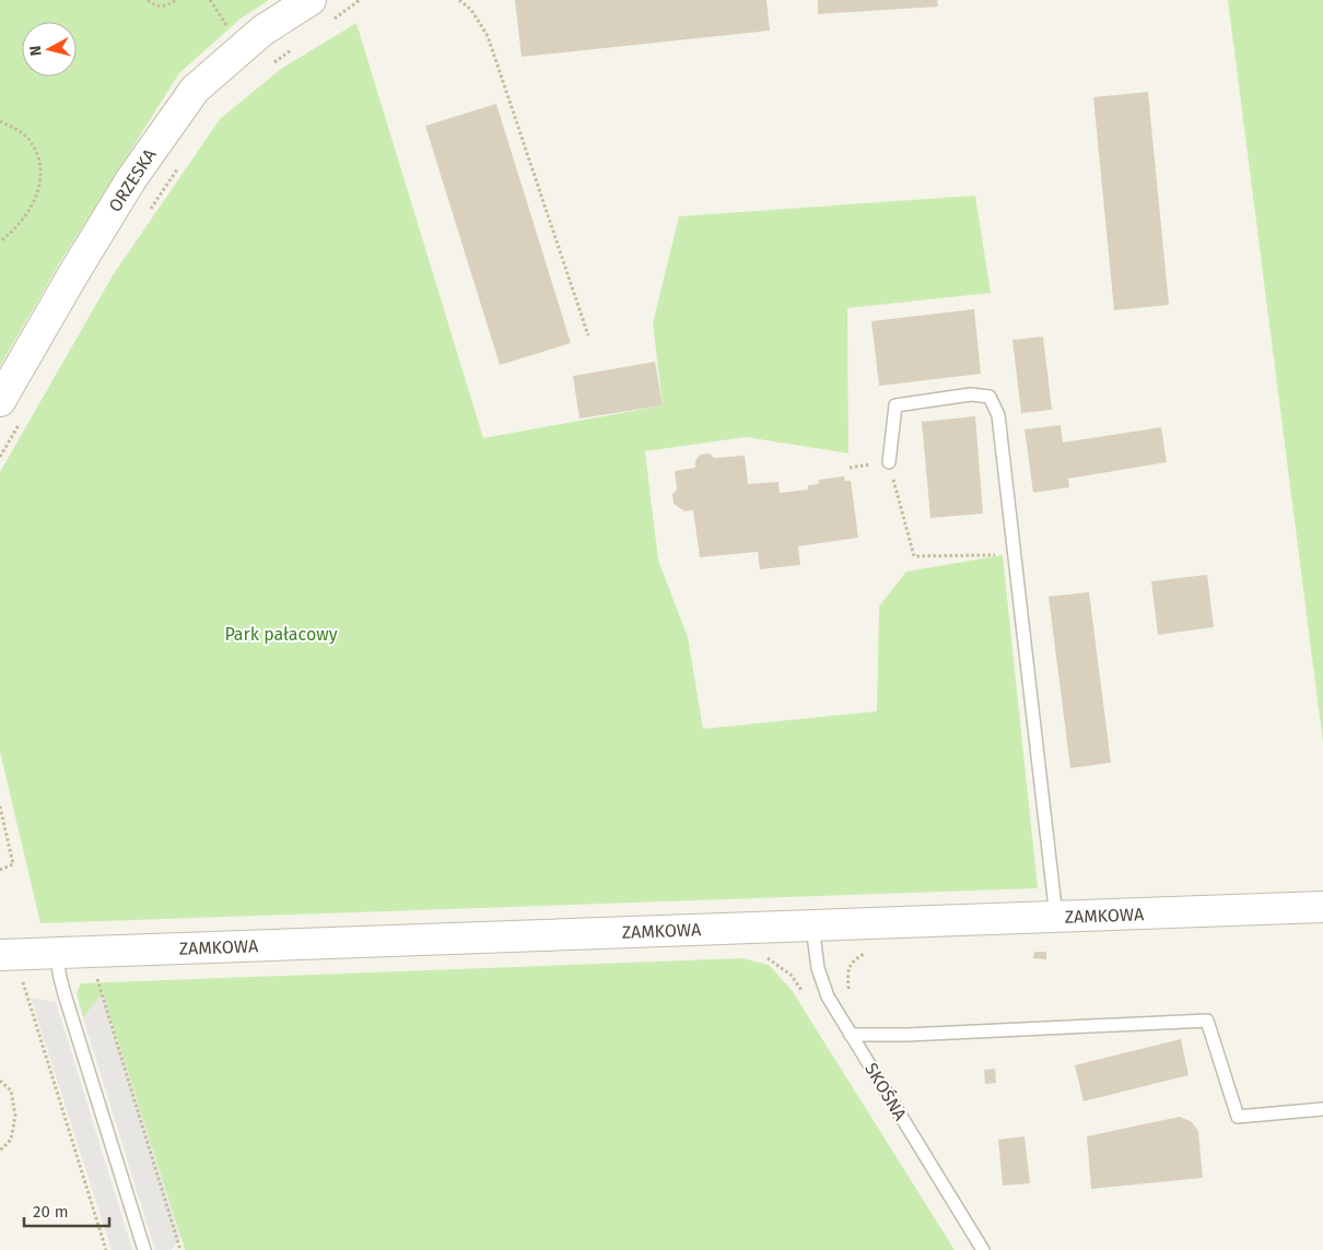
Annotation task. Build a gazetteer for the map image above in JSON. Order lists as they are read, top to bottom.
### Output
{
  "streets": {
    "street": ["ORZESKA", "ZAMKOWA"],
    "lane": ["SKOŚNA"]
  },
  "crossings": [
    ["ZAMKOWA", "SKOŚNA"]
  ],
  "parks": ["Park pałacowy"],
  "scale_bar": "20 m",
  "north": "left"
}
